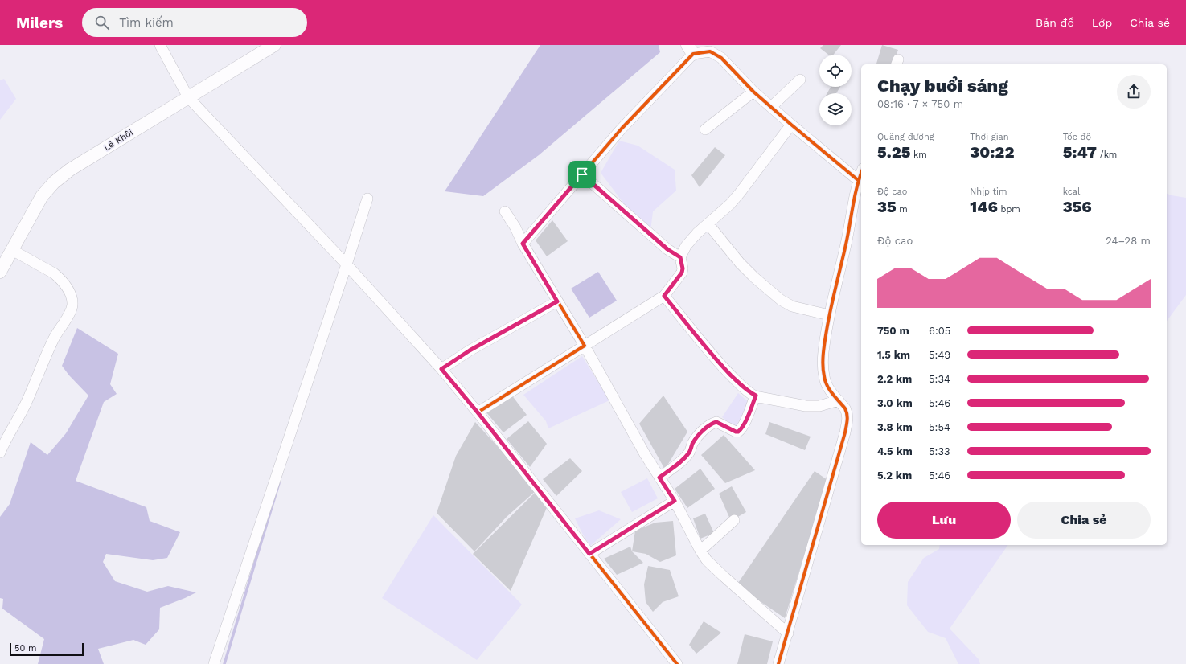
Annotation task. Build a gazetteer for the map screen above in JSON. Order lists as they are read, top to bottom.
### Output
{
  "streets": {
    "street": ["Lê Khôi"]
  },
  "scale_bar": "50 m",
  "page": {
    "header": "Milers",
    "search": "Tìm kiếm",
    "nav": ["Bản đồ", "Lớp", "Chia sẻ"],
    "heading": ["Chạy buổi sáng", "08:16 · 7 × 750 m"],
    "stats": [
      ["Quãng đường", "5.25 km"],
      ["Thời gian", "30:22"],
      ["Tốc độ", "5:47 /km"],
      ["Độ cao", "35 m"],
      ["Nhịp tim", "146 bpm"],
      ["kcal", "356"]
    ],
    "chart": ["Độ cao", "24–28 m"],
    "list": [
      {
        "name": "750 m",
        "note": "6:05"
      },
      {
        "name": "1.5 km",
        "note": "5:49"
      },
      {
        "name": "2.2 km",
        "note": "5:34"
      },
      {
        "name": "3.0 km",
        "note": "5:46"
      },
      {
        "name": "3.8 km",
        "note": "5:54"
      },
      {
        "name": "4.5 km",
        "note": "5:33"
      },
      {
        "name": "5.2 km",
        "note": "5:46"
      }
    ],
    "buttons": ["Lưu", "Chia sẻ"],
    "scale": "50 m"
  }
}
